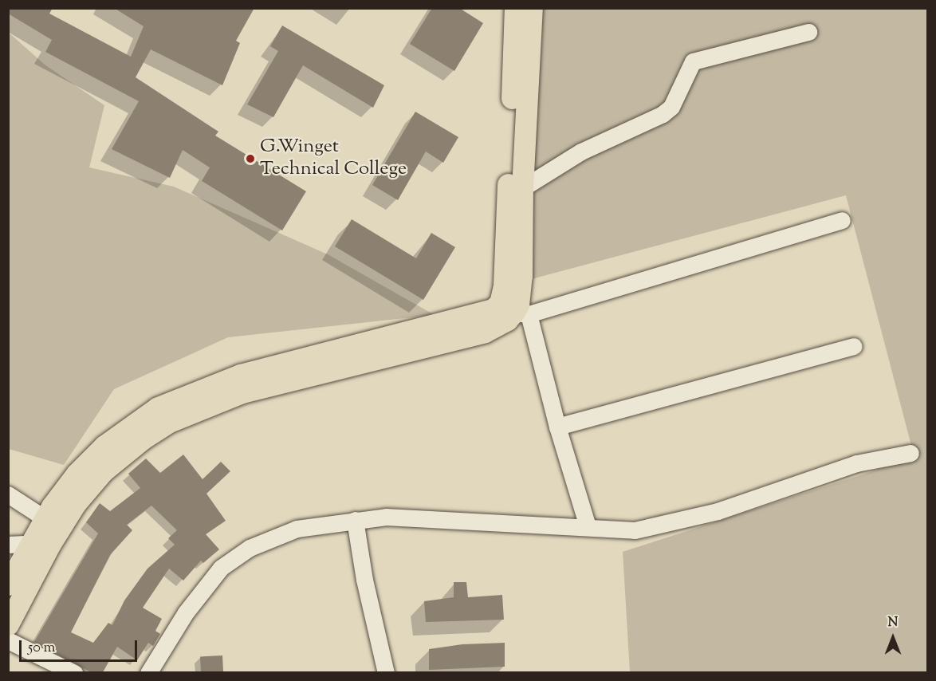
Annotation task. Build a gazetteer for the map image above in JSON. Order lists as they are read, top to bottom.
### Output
{
  "places": ["G.Winget Technical College"],
  "scale_bar": "50 m",
  "north": "top"
}
